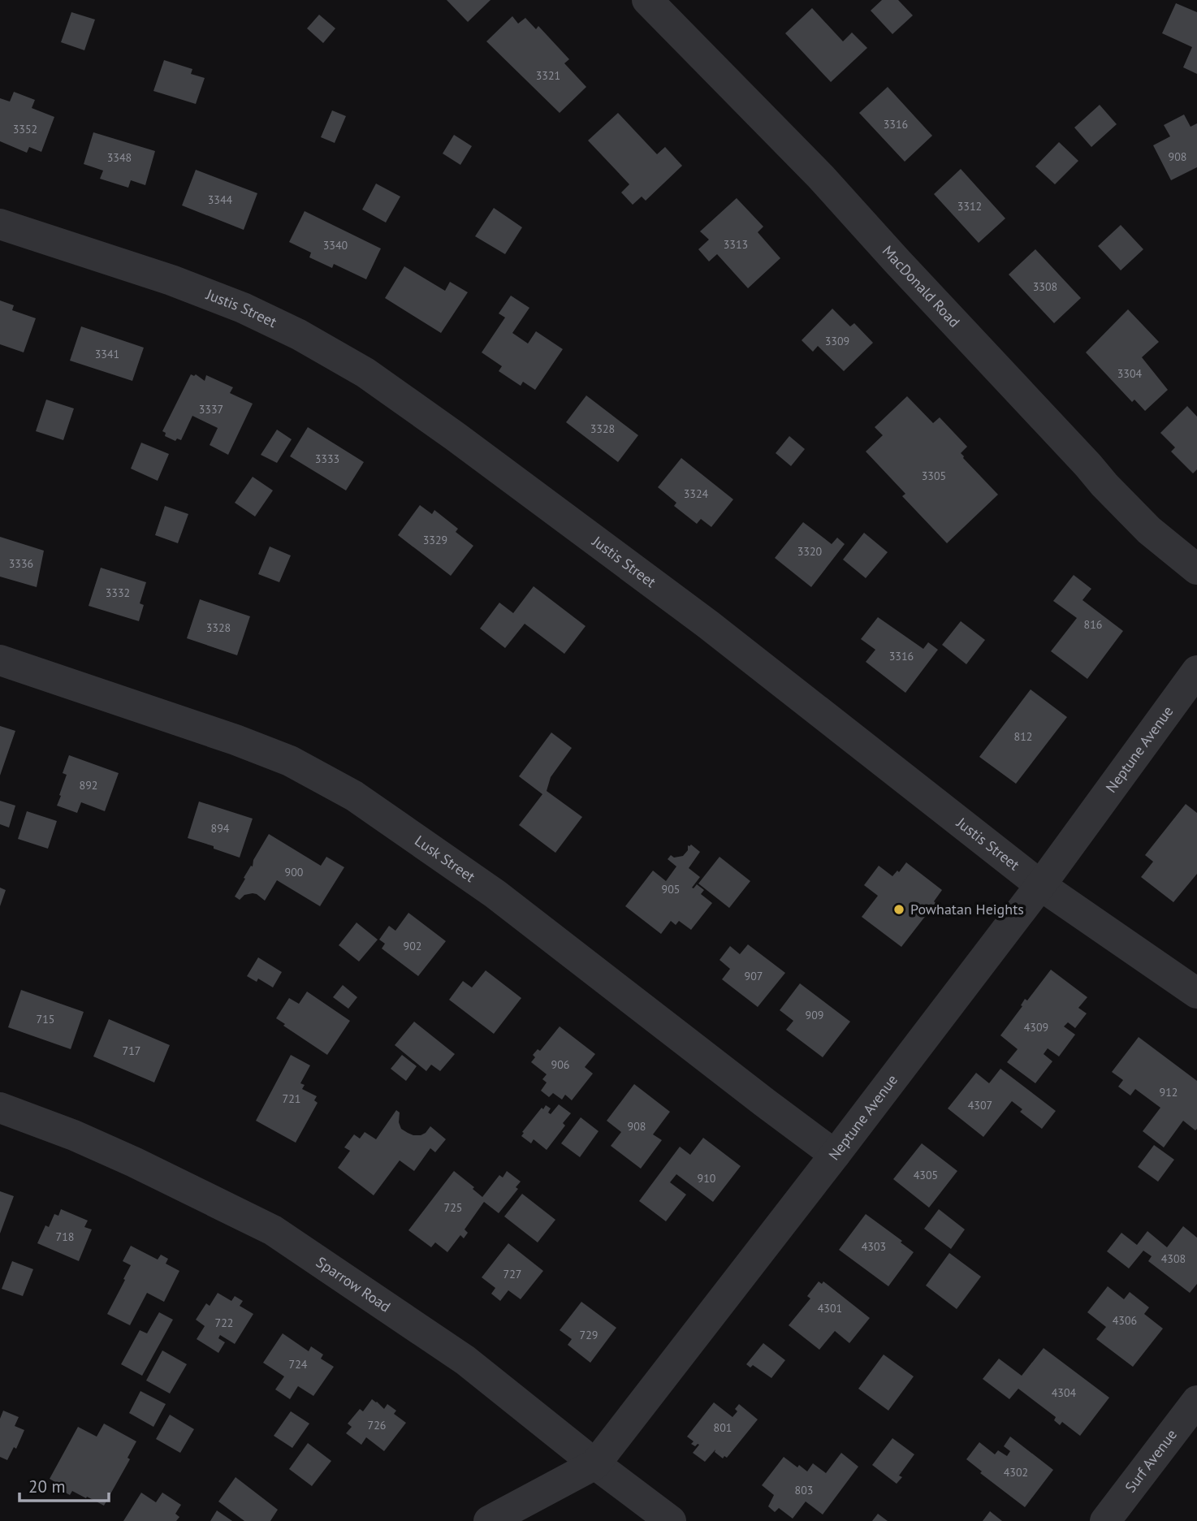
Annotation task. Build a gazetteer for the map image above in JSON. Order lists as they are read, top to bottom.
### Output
{
  "streets": {
    "street": [
      "MacDonald Road",
      "Justis Street",
      "Neptune Avenue",
      "Lusk Street",
      "Sparrow Road",
      "Surf Avenue"
    ]
  },
  "crossings": [
    ["Justis Street", "Neptune Avenue"],
    ["Neptune Avenue", "Lusk Street"],
    ["Neptune Avenue", "Sparrow Road"]
  ],
  "places": ["Powhatan Heights"],
  "house_numbers": [
    "3321",
    "3316",
    "3352",
    "908",
    "3348",
    "3344",
    "3312",
    "3313",
    "3340",
    "3308",
    "3309",
    "3341",
    "3304",
    "3337",
    "3328",
    "3333",
    "3305",
    "3324",
    "3329",
    "3320",
    "3336",
    "3332",
    "816",
    "3328",
    "3316",
    "812",
    "892",
    "894",
    "900",
    "905",
    "902",
    "907",
    "909",
    "715",
    "4309",
    "717",
    "906",
    "912",
    "721",
    "4307",
    "908",
    "4305",
    "910",
    "725",
    "718",
    "4303",
    "4308",
    "727",
    "4301",
    "4306",
    "722",
    "729",
    "724",
    "4304",
    "726",
    "801",
    "4302",
    "803"
  ],
  "scale_bar": "20 m"
}
